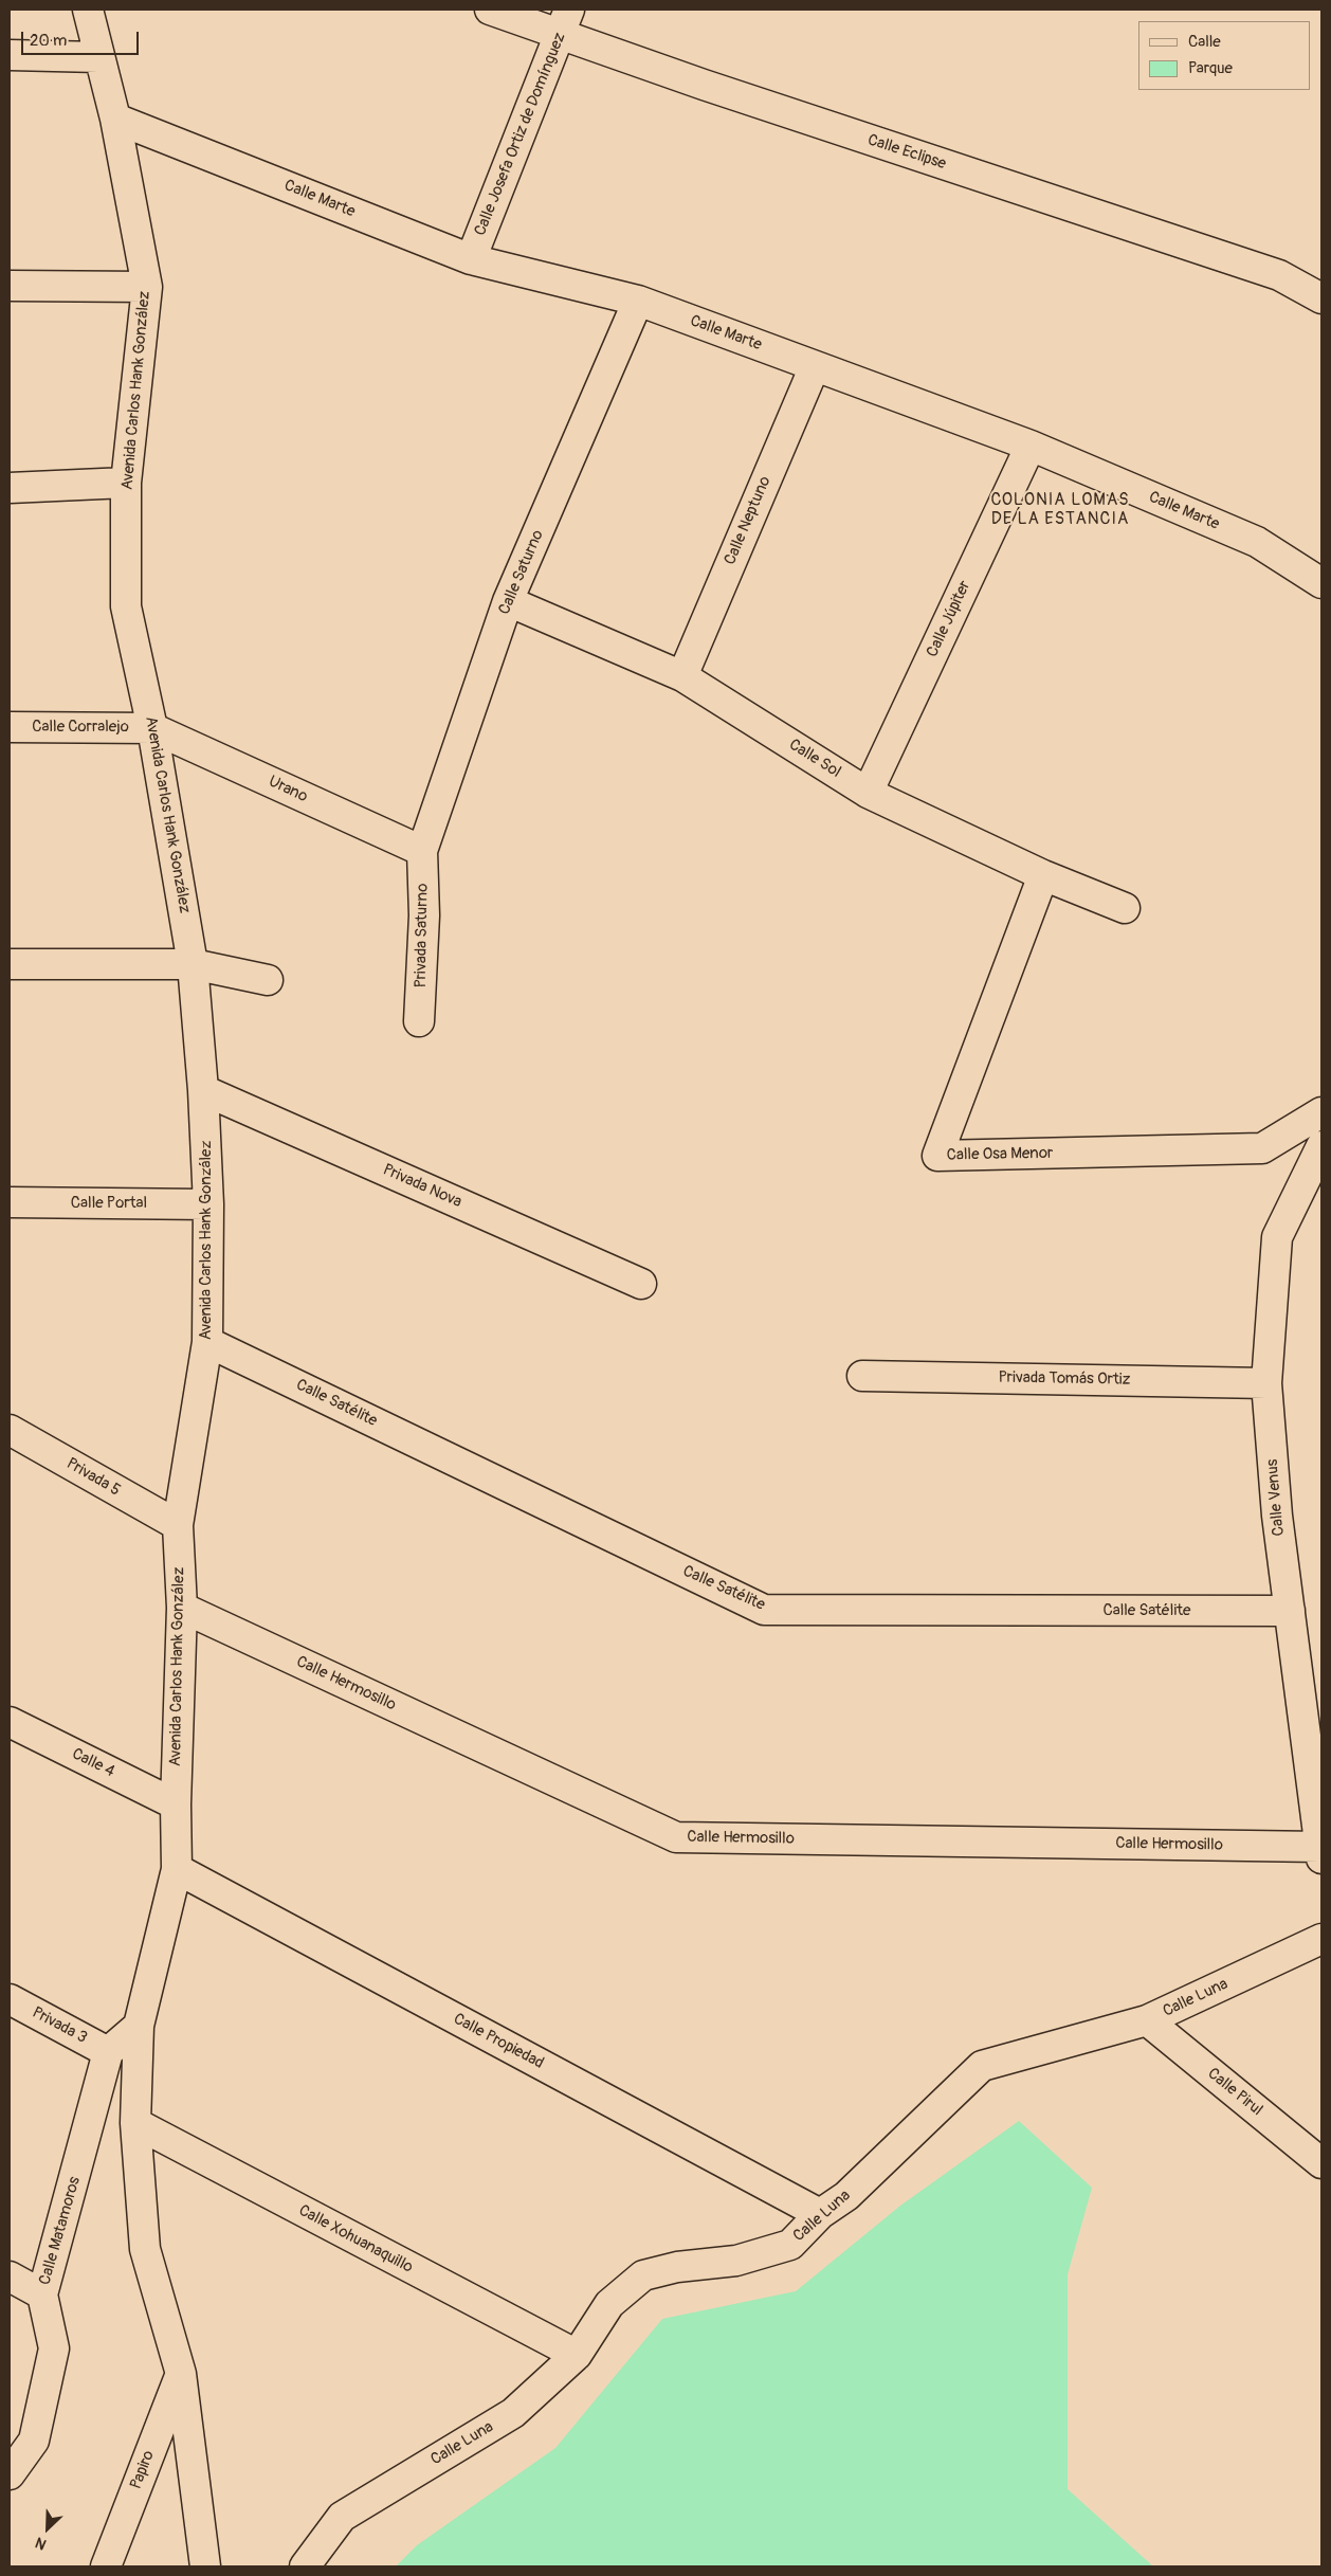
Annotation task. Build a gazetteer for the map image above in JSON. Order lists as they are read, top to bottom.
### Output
{
  "streets": {
    "street": [
      "Calle Josefa Ortiz de Domínguez",
      "Calle Eclipse",
      "Calle Marte",
      "Avenida Carlos Hank González",
      "Calle Neptuno",
      "Calle Saturno",
      "Calle Júpiter",
      "Calle Corralejo",
      "Calle Sol",
      "Urano",
      "Privada Saturno",
      "Calle Osa Menor",
      "Privada Nova",
      "Calle Portal",
      "Privada Tomás Ortiz",
      "Calle Satélite",
      "Privada 5",
      "Calle Venus",
      "Calle Hermosillo",
      "Calle 4",
      "Calle Luna",
      "Privada 3",
      "Calle Propiedad",
      "Calle Pirul",
      "Calle Matamoros",
      "Calle Xohuanaquillo",
      "Papiro"
    ]
  },
  "crossings": [
    ["Calle Josefa Ortiz de Domínguez", "Calle Eclipse"],
    ["Calle Josefa Ortiz de Domínguez", "Calle Marte"],
    ["Calle Marte", "Avenida Carlos Hank González"],
    ["Calle Marte", "Calle Neptuno"],
    ["Calle Marte", "Calle Saturno"],
    ["Calle Marte", "Calle Júpiter"],
    ["Avenida Carlos Hank González", "Calle Corralejo"],
    ["Avenida Carlos Hank González", "Urano"],
    ["Avenida Carlos Hank González", "Privada Nova"],
    ["Avenida Carlos Hank González", "Calle Portal"],
    ["Avenida Carlos Hank González", "Calle Satélite"],
    ["Avenida Carlos Hank González", "Privada 5"],
    ["Avenida Carlos Hank González", "Calle Hermosillo"],
    ["Avenida Carlos Hank González", "Calle 4"],
    ["Avenida Carlos Hank González", "Calle Propiedad"],
    ["Avenida Carlos Hank González", "Calle Xohuanaquillo"],
    ["Avenida Carlos Hank González", "Papiro"],
    ["Calle Neptuno", "Calle Sol"],
    ["Calle Saturno", "Calle Sol"],
    ["Calle Saturno", "Urano"],
    ["Calle Saturno", "Privada Saturno"],
    ["Calle Júpiter", "Calle Sol"],
    ["Calle Corralejo", "Urano"],
    ["Calle Sol", "Calle Osa Menor"],
    ["Urano", "Privada Saturno"],
    ["Privada Tomás Ortiz", "Calle Venus"],
    ["Calle Satélite", "Calle Venus"],
    ["Calle Venus", "Calle Hermosillo"],
    ["Calle Luna", "Calle Propiedad"],
    ["Calle Luna", "Calle Pirul"],
    ["Calle Luna", "Calle Xohuanaquillo"],
    ["Privada 3", "Calle Matamoros"]
  ],
  "districts": ["COLONIA LOMAS DE LA ESTANCIA"],
  "legend": ["Calle", "Parque"],
  "scale_bar": "20 m",
  "north": "bottom left"
}
